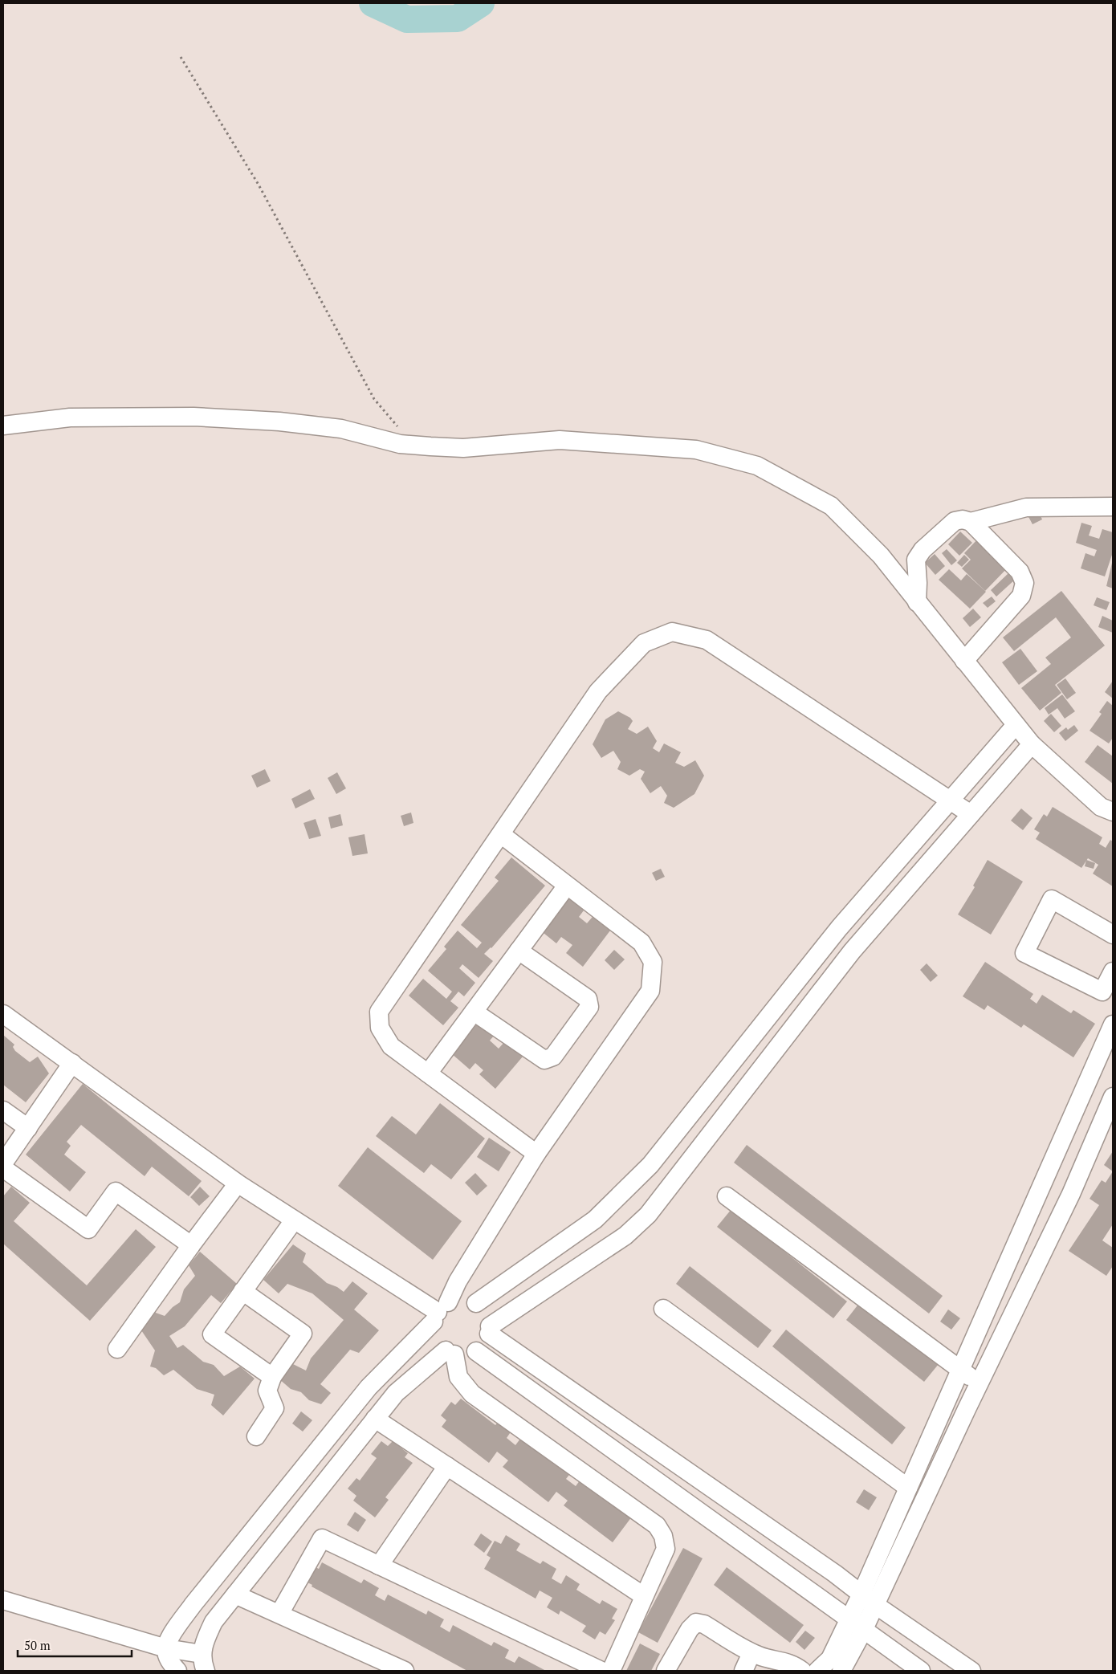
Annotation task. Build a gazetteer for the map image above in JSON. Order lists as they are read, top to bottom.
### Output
{
  "scale_bar": "50 m"
}
